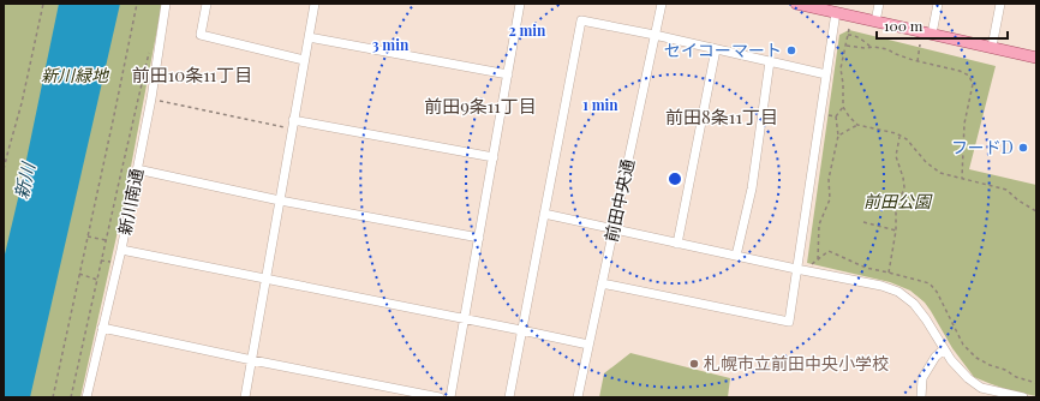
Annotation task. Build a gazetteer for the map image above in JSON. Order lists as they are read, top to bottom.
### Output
{
  "streets": {
    "street": ["前田中央通", "新川南通"]
  },
  "districts": ["前田10条11丁目", "前田9条11丁目", "前田8条11丁目"],
  "water": ["新川"],
  "parks": ["新川緑地", "前田公園"],
  "places": ["セイコーマート", "フードD", "札幌市立前田中央小学校"],
  "scale_bar": "100 m",
  "rings": ["2 min", "3 min", "1 min"]
}
